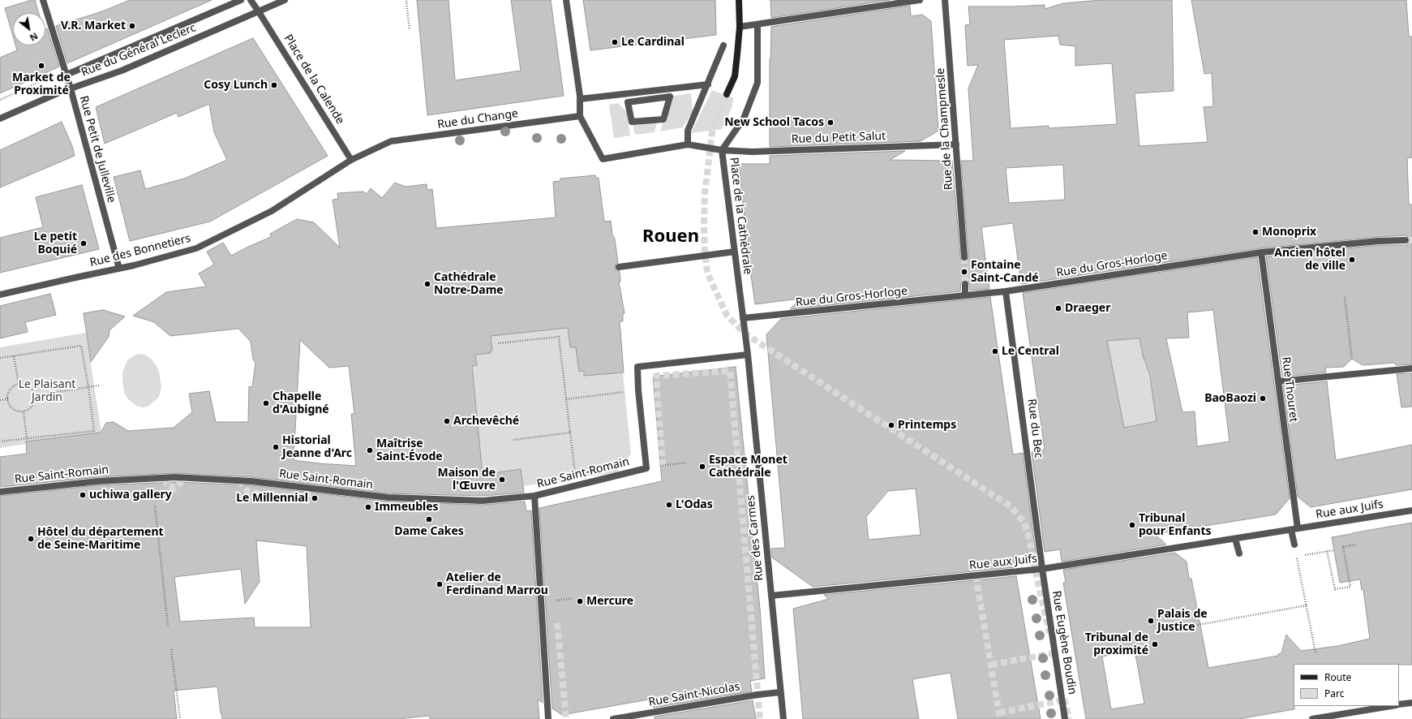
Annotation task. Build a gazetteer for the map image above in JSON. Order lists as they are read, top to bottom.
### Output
{
  "streets": {
    "street": [
      "Rue du Général Leclerc",
      "Place de la Calende",
      "Rue du Change",
      "Rue de la Champmesle",
      "Rue du Petit Salut",
      "Rue Petit de Julleville",
      "Place de la Cathédrale",
      "Rue des Bonnetiers",
      "Rue du Gros-Horloge",
      "Rue Thouret",
      "Rue du Bec",
      "Rue Saint-Romain",
      "Rue aux Juifs",
      "Rue des Carmes",
      "Rue Eugène Boudin",
      "Rue Saint-Nicolas"
    ]
  },
  "crossings": [
    ["Rue du Général Leclerc", "Place de la Calende"],
    ["Rue du Général Leclerc", "Rue Petit de Julleville"],
    ["Place de la Calende", "Rue des Bonnetiers"],
    ["Rue du Change", "Place de la Cathédrale"],
    ["Rue du Change", "Rue des Bonnetiers"],
    ["Rue de la Champmesle", "Rue du Petit Salut"],
    ["Rue du Petit Salut", "Place de la Cathédrale"],
    ["Rue Petit de Julleville", "Rue des Bonnetiers"],
    ["Place de la Cathédrale", "Rue du Gros-Horloge"],
    ["Place de la Cathédrale", "Rue des Carmes"],
    ["Rue du Gros-Horloge", "Rue Thouret"],
    ["Rue du Gros-Horloge", "Rue du Bec"],
    ["Rue Thouret", "Rue aux Juifs"],
    ["Rue du Bec", "Rue aux Juifs"],
    ["Rue du Bec", "Rue Eugène Boudin"],
    ["Rue aux Juifs", "Rue des Carmes"],
    ["Rue aux Juifs", "Rue Eugène Boudin"],
    ["Rue des Carmes", "Rue Saint-Nicolas"]
  ],
  "districts": ["Rouen"],
  "parks": ["Le Plaisant Jardin"],
  "places": [
    "V.R. Market",
    "Le Cardinal",
    "Market de Proximité",
    "Cosy Lunch",
    "New School Tacos",
    "Monoprix",
    "Le petit Boquié",
    "Ancien hôtel de ville",
    "Fontaine Saint-Candé",
    "Cathédrale Notre-Dame",
    "Draeger",
    "Le Central",
    "BaoBaozi",
    "Chapelle d'Aubigné",
    "Archevêché",
    "Printemps",
    "Historial Jeanne d'Arc",
    "Maîtrise Saint-Évode",
    "Espace Monet Cathédrale",
    "Maison de l'Œuvre",
    "uchiwa gallery",
    "Le Millennial",
    "L'Odas",
    "Immeubles",
    "Dame Cakes",
    "Tribunal pour Enfants",
    "Hôtel du département de Seine-Maritime",
    "Atelier de Ferdinand Marrou",
    "Mercure",
    "Palais de Justice",
    "Tribunal de proximité"
  ],
  "legend": ["Route", "Parc"],
  "north": "bottom right"
}
